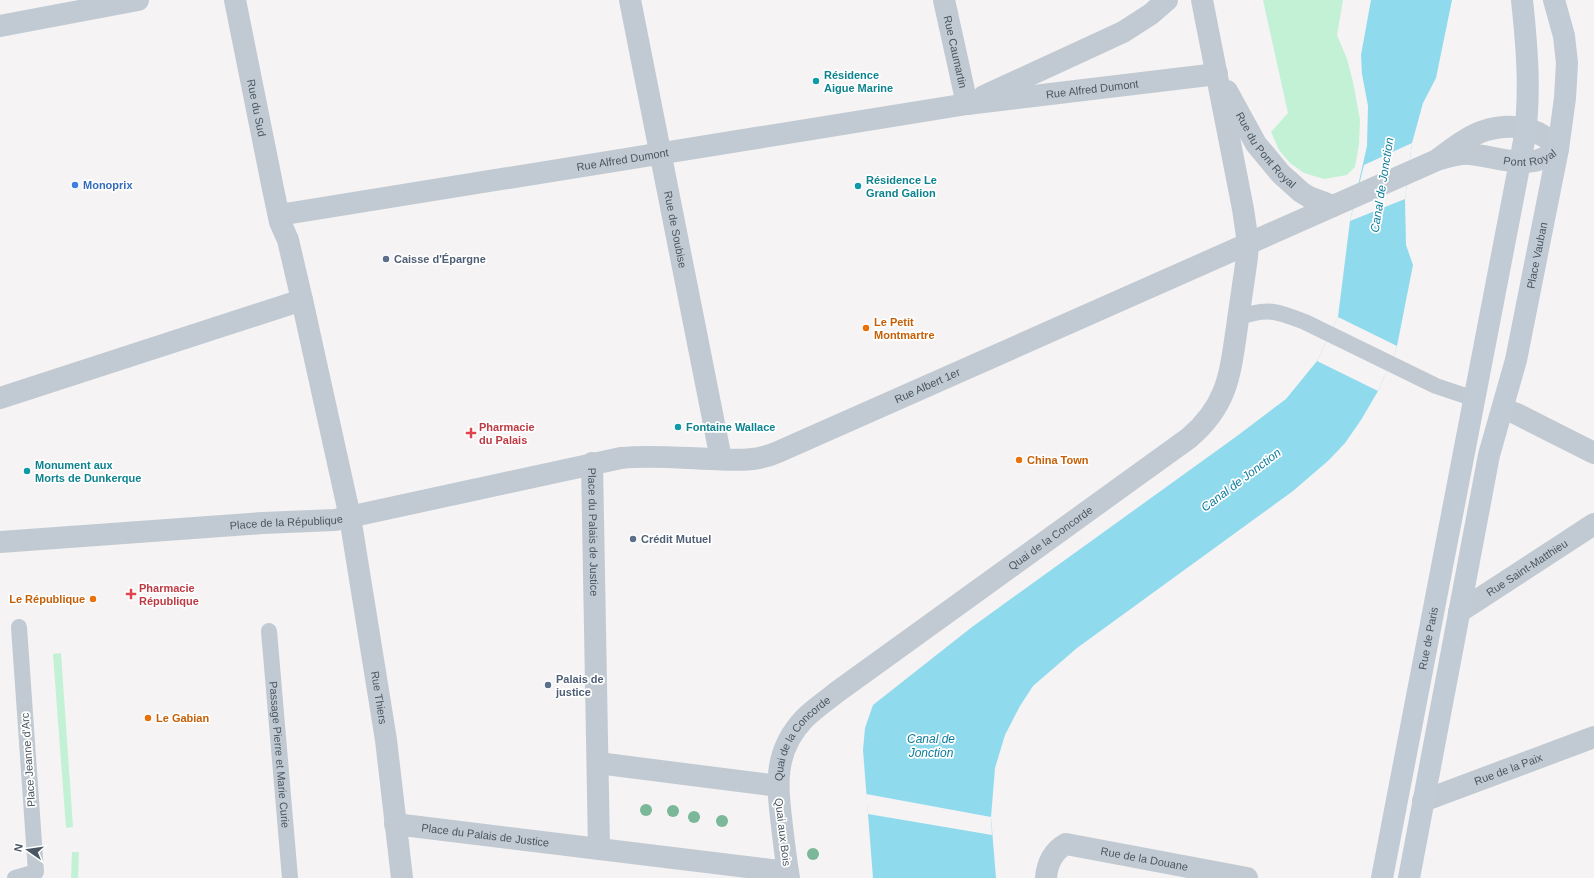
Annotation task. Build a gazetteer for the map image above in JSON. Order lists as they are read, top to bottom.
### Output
{
  "streets": {
    "main road": ["Place Vauban", "Rue de Paris"],
    "street": [
      "Rue Caumartin",
      "Rue Alfred Dumont",
      "Rue du Sud",
      "Rue du Pont Royal",
      "Pont Royal",
      "Rue de Soubise",
      "Rue Albert 1er",
      "Place de la République",
      "Place du Palais de Justice",
      "Quai de la Concorde",
      "Rue Saint-Matthieu",
      "Rue Thiers",
      "Rue de la Paix",
      "Quai aux Bois",
      "Rue de la Douane"
    ],
    "lane": ["Passage Pierre et Marie Curie", "Place Jeanne d'Arc"]
  },
  "crossings": [
    ["Rue Caumartin", "Rue Alfred Dumont"],
    ["Rue Alfred Dumont", "Rue du Sud"],
    ["Rue Alfred Dumont", "Rue du Pont Royal"],
    ["Rue Alfred Dumont", "Rue de Soubise"],
    ["Rue Alfred Dumont", "Place de la République"],
    ["Rue du Sud", "Place de la République"],
    ["Rue du Pont Royal", "Pont Royal"],
    ["Rue du Pont Royal", "Rue Albert 1er"],
    ["Rue du Pont Royal", "Quai de la Concorde"],
    ["Pont Royal", "Place Vauban"],
    ["Pont Royal", "Rue Albert 1er"],
    ["Pont Royal", "Quai de la Concorde"],
    ["Rue de Soubise", "Rue Albert 1er"],
    ["Rue Albert 1er", "Place du Palais de Justice"],
    ["Rue Albert 1er", "Quai de la Concorde"],
    ["Place de la République", "Place du Palais de Justice"],
    ["Place de la République", "Rue Thiers"],
    ["Place du Palais de Justice", "Rue Thiers"],
    ["Place du Palais de Justice", "Quai aux Bois"],
    ["Quai de la Concorde", "Quai aux Bois"]
  ],
  "water": ["Canal de Jonction"],
  "places": {
    "other": [
      "Résidence Aigue Marine",
      "Monoprix",
      "Résidence Le Grand Galion",
      "Caisse d'Épargne",
      "Le Petit Montmartre",
      "Fontaine Wallace",
      "China Town",
      "Monument aux Morts de Dunkerque",
      "Crédit Mutuel",
      "Le République",
      "Palais de justice",
      "Le Gabian"
    ],
    "health": ["Pharmacie du Palais", "Pharmacie République"]
  },
  "north": "left"
}
